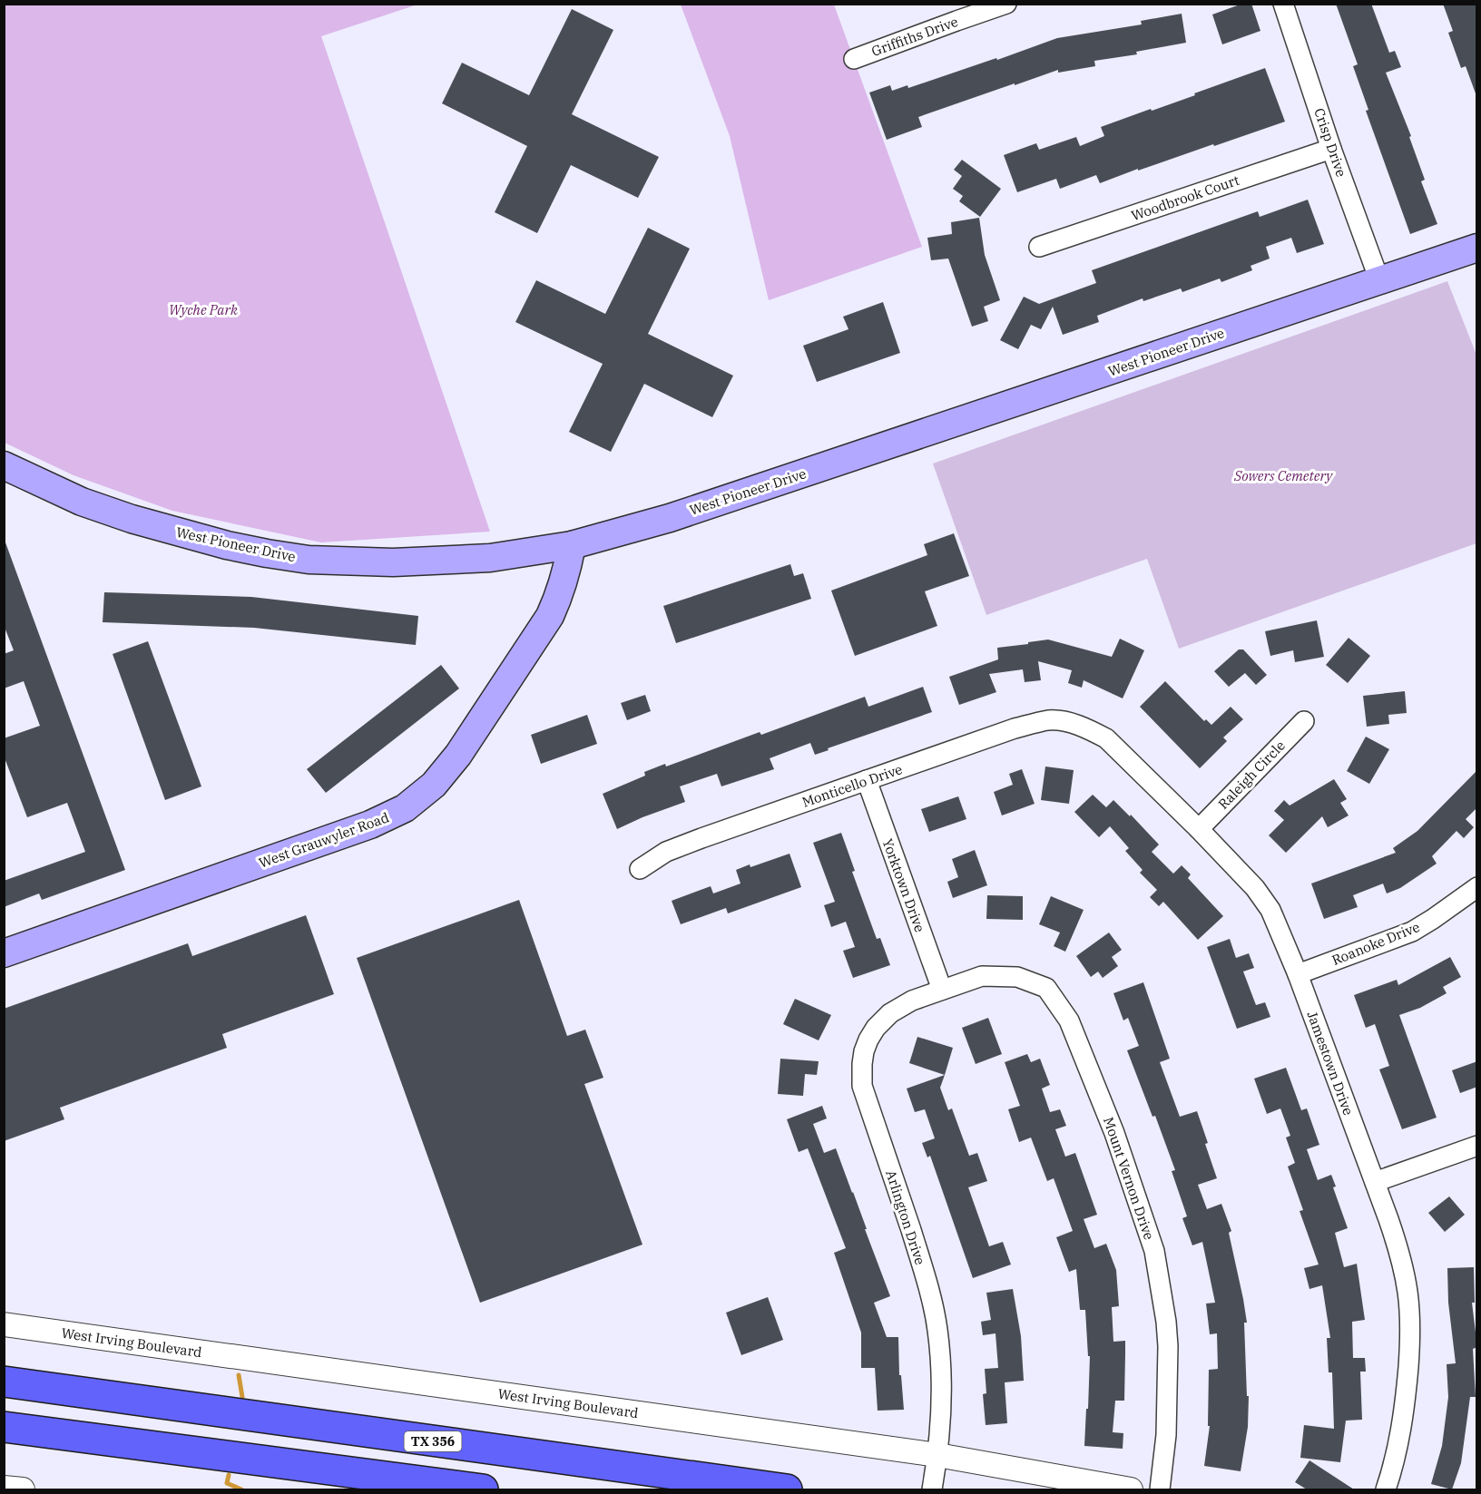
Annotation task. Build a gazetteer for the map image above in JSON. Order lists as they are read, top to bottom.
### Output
{
  "streets": {
    "main road": ["West Pioneer Drive", "West Grauwyler Road", "TX 356"],
    "street": [
      "Griffiths Drive",
      "Crisp Drive",
      "Woodbrook Court",
      "Raleigh Circle",
      "Monticello Drive",
      "Yorktown Drive",
      "Roanoke Drive",
      "Jamestown Drive",
      "Mount Vernon Drive",
      "Arlington Drive",
      "West Irving Boulevard"
    ]
  },
  "crossings": [
    ["Crisp Drive", "Woodbrook Court"],
    ["Crisp Drive", "West Pioneer Drive"],
    ["West Pioneer Drive", "West Grauwyler Road"],
    ["Raleigh Circle", "Jamestown Drive"],
    ["Monticello Drive", "Yorktown Drive"],
    ["Monticello Drive", "Jamestown Drive"],
    ["Yorktown Drive", "Mount Vernon Drive"],
    ["Yorktown Drive", "Arlington Drive"],
    ["Roanoke Drive", "Jamestown Drive"],
    ["Mount Vernon Drive", "Arlington Drive"],
    ["Arlington Drive", "West Irving Boulevard"]
  ],
  "parks": ["Wyche Park", "Sowers Cemetery"]
}
